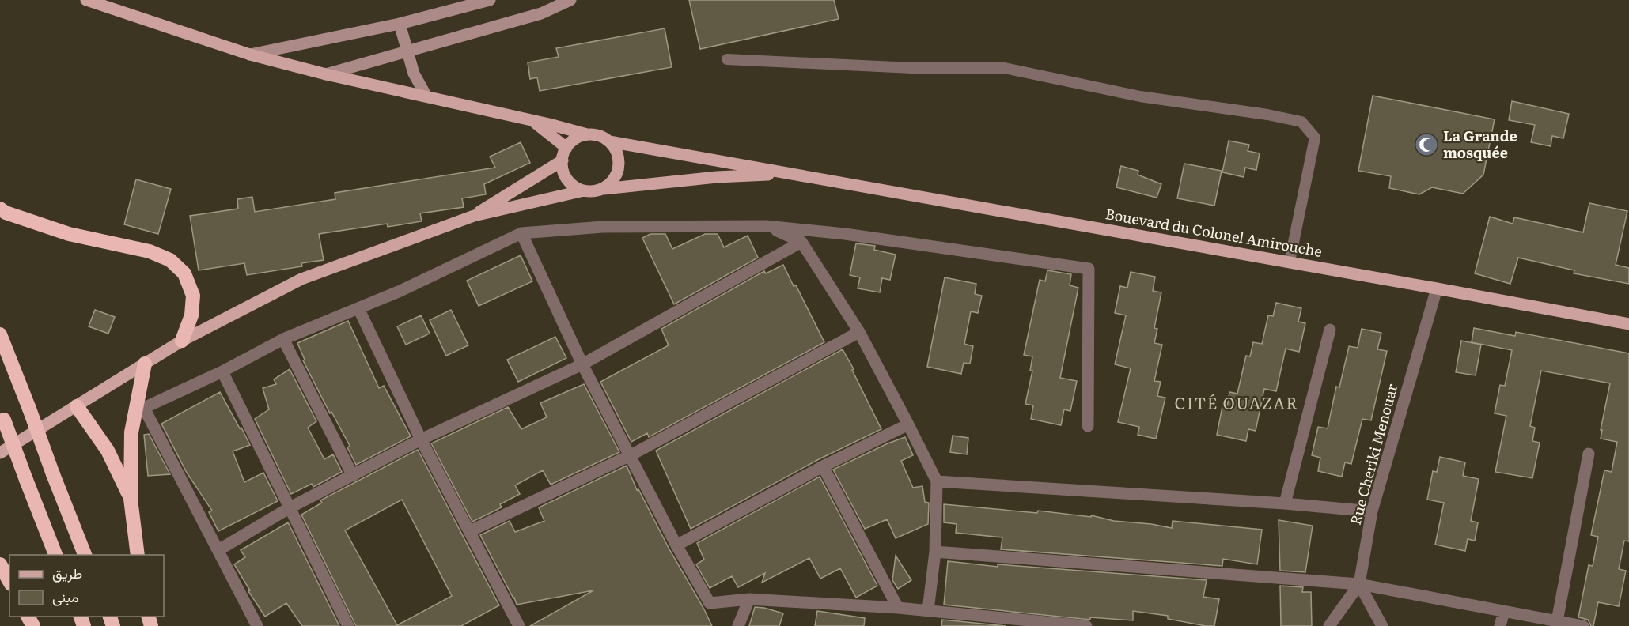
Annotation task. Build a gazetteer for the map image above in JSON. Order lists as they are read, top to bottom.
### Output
{
  "streets": {
    "main road": ["Bouevard du Colonel Amirouche"],
    "street": ["Rue Cheriki Menouar"]
  },
  "crossings": [
    ["Bouevard du Colonel Amirouche", "Rue Cheriki Menouar"]
  ],
  "districts": ["CITÉ OUAZAR"],
  "places": {
    "mosque": ["La Grande mosquée"]
  },
  "legend": ["طريق", "مبنى"]
}
